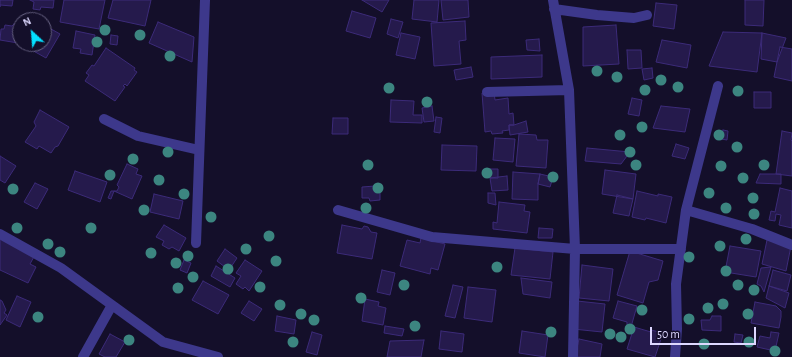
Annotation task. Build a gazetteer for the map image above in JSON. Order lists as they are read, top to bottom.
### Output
{
  "scale_bar": "50 m",
  "north": "top left"
}
